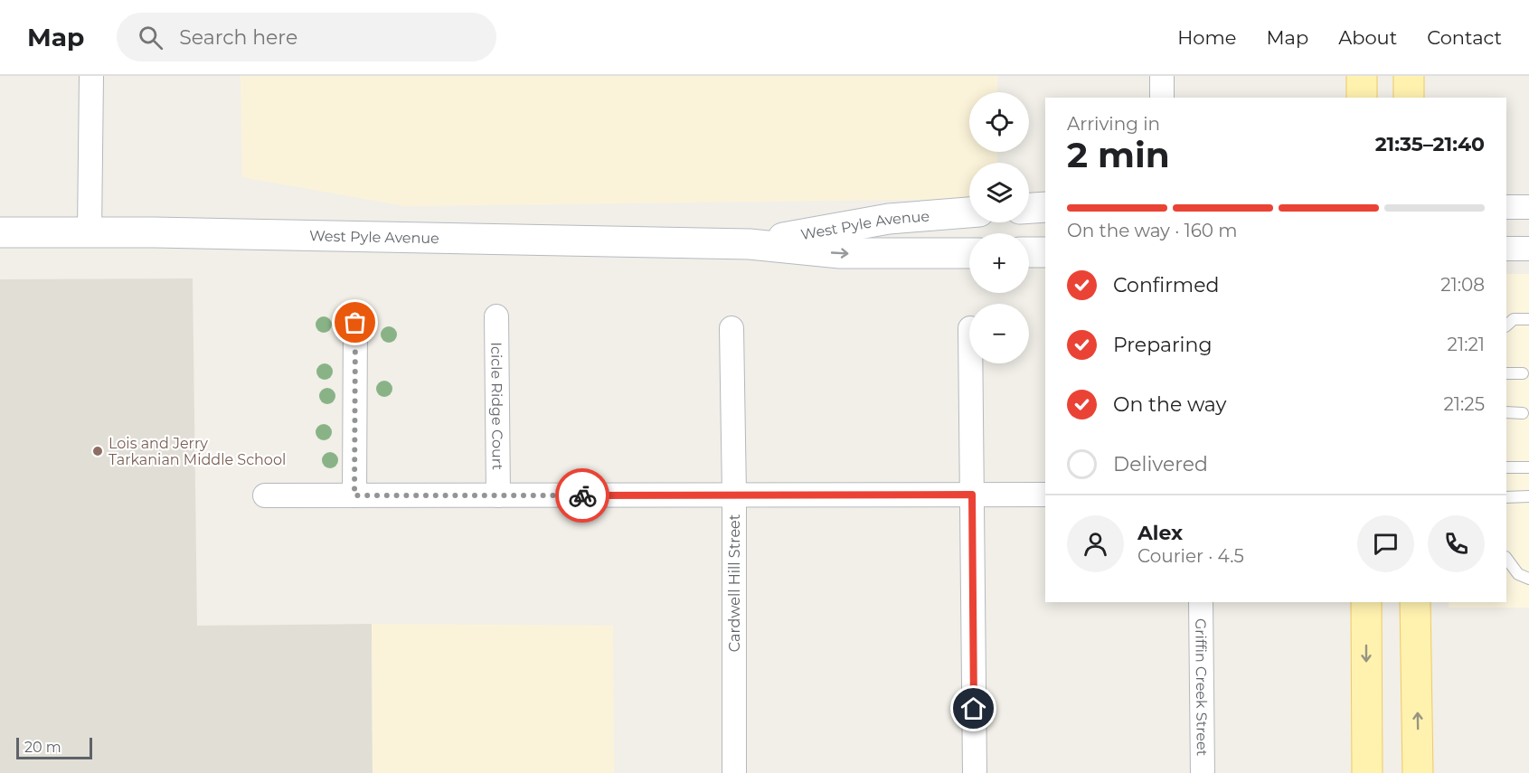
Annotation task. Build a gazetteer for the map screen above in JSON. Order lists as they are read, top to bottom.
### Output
{
  "streets": {
    "street": [
      "West Pyle Avenue",
      "Icicle Ridge Court",
      "Cardwell Hill Street",
      "Griffin Creek Street"
    ]
  },
  "places": ["Lois and Jerry Tarkanian Middle School"],
  "scale_bar": "20 m",
  "page": {
    "header": "Map",
    "search": "Search here",
    "nav": [
      "Home",
      "Map",
      "About",
      "Contact"
    ],
    "map_buttons": ["+", "−"],
    "heading": ["2 min", "Arriving in", "21:35–21:40"],
    "panel": ["Alex", "Courier · 4.5"],
    "bar": "On the way · 160 m",
    "list": [
      ["Confirmed", "21:08"],
      ["Preparing", "21:21"],
      ["On the way", "21:25"],
      "Delivered"
    ],
    "scale": "20 m"
  }
}
